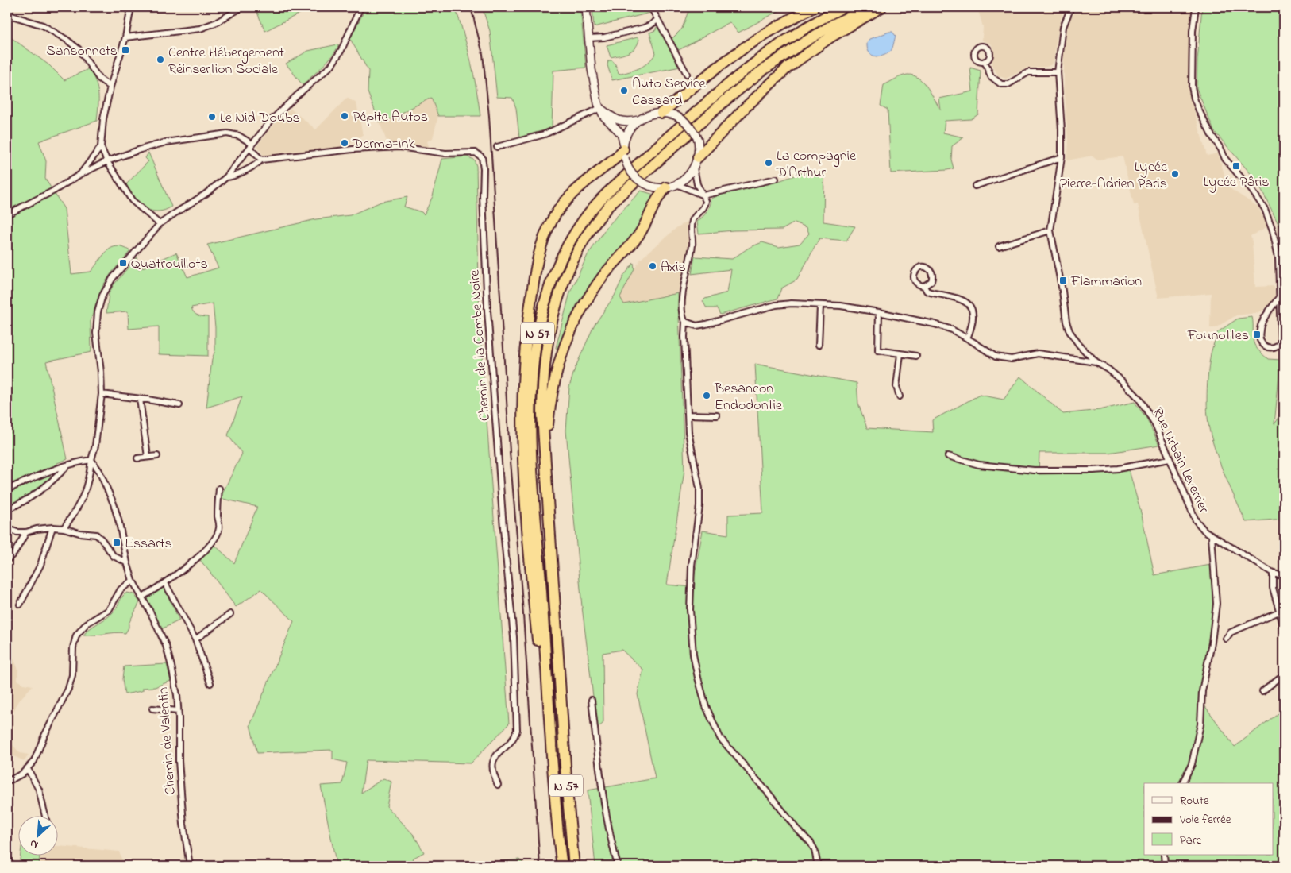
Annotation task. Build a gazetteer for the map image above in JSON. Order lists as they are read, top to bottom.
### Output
{
  "streets": {
    "highway": ["N 57"],
    "street": ["Chemin de la Combe Noire", "Rue Urbain Leverrier", "Chemin de Valentin"]
  },
  "places": {
    "transit": [
      "Sansonnets",
      "Lycée Pâris",
      "Quatrouillots",
      "Flammarion",
      "Founottes",
      "Essarts"
    ],
    "other": [
      "Centre Hébergement Réinsertion Sociale",
      "Auto Service Cassard",
      "Pépite Autos",
      "Le Nid Doubs",
      "Derma-Ink",
      "La compagnie D'Arthur",
      "Lycée Pierre-Adrien Paris",
      "Axis",
      "Besancon Endodontie"
    ]
  },
  "legend": ["Route", "Voie ferrée", "Parc"],
  "north": "bottom left"
}
